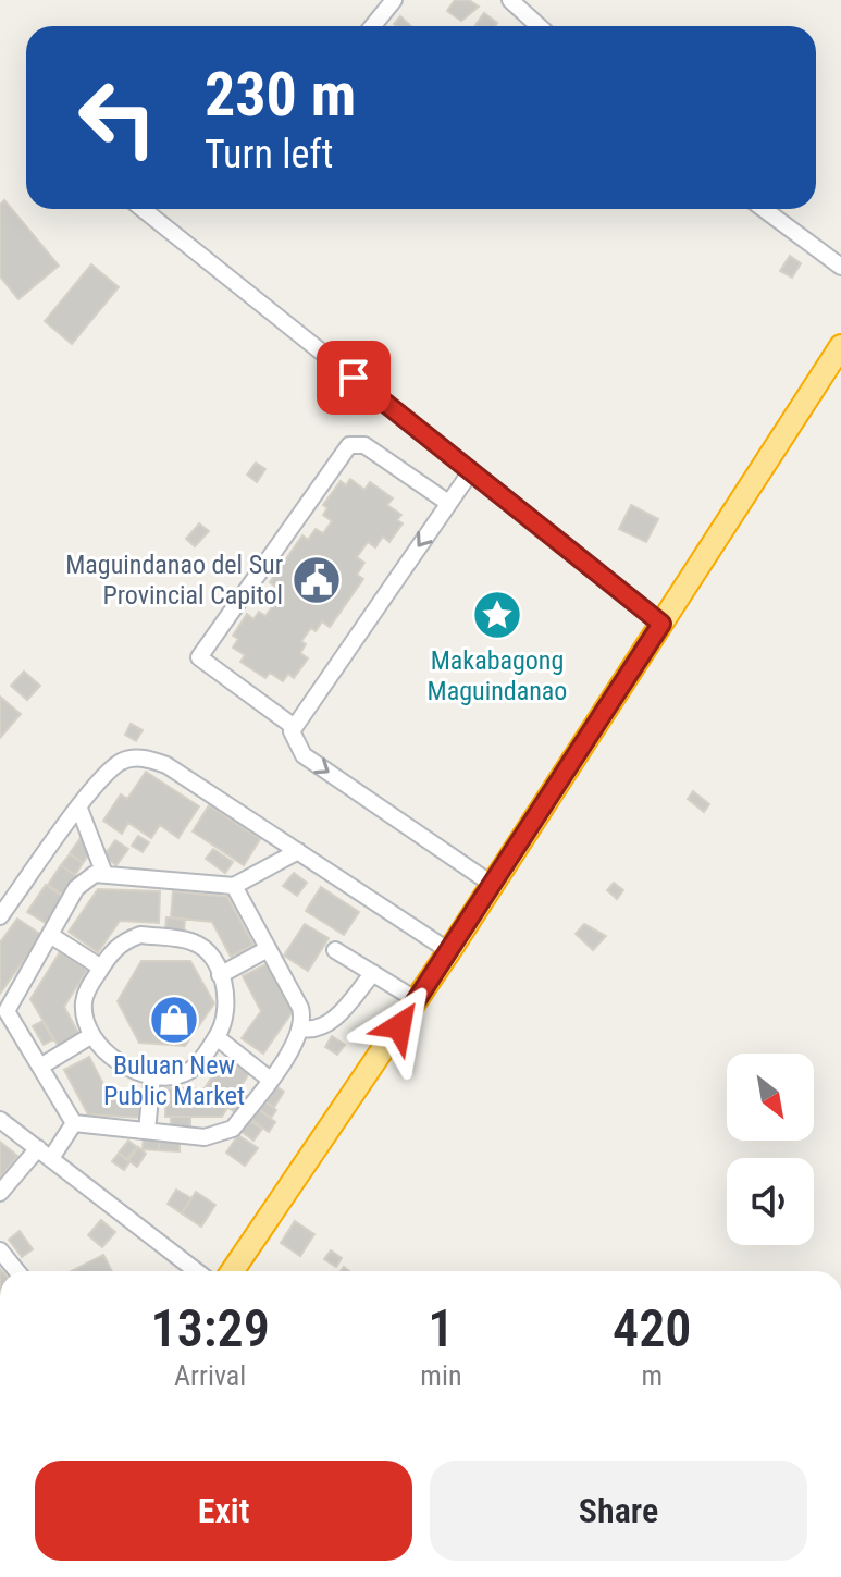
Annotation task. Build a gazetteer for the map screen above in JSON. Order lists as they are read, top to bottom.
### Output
{
  "places": {
    "public building": ["Maguindanao del Sur Provincial Capitol"],
    "place": ["Makabagong Maguindanao"],
    "shop": ["Buluan New Public Market"]
  },
  "north": "bottom right",
  "page": {
    "turn": ["230 m", "Turn left"],
    "eta": [
      "13:29",
      "Arrival",
      "1",
      "min",
      "420",
      "m"
    ],
    "buttons": ["Exit", "Share"]
  }
}
